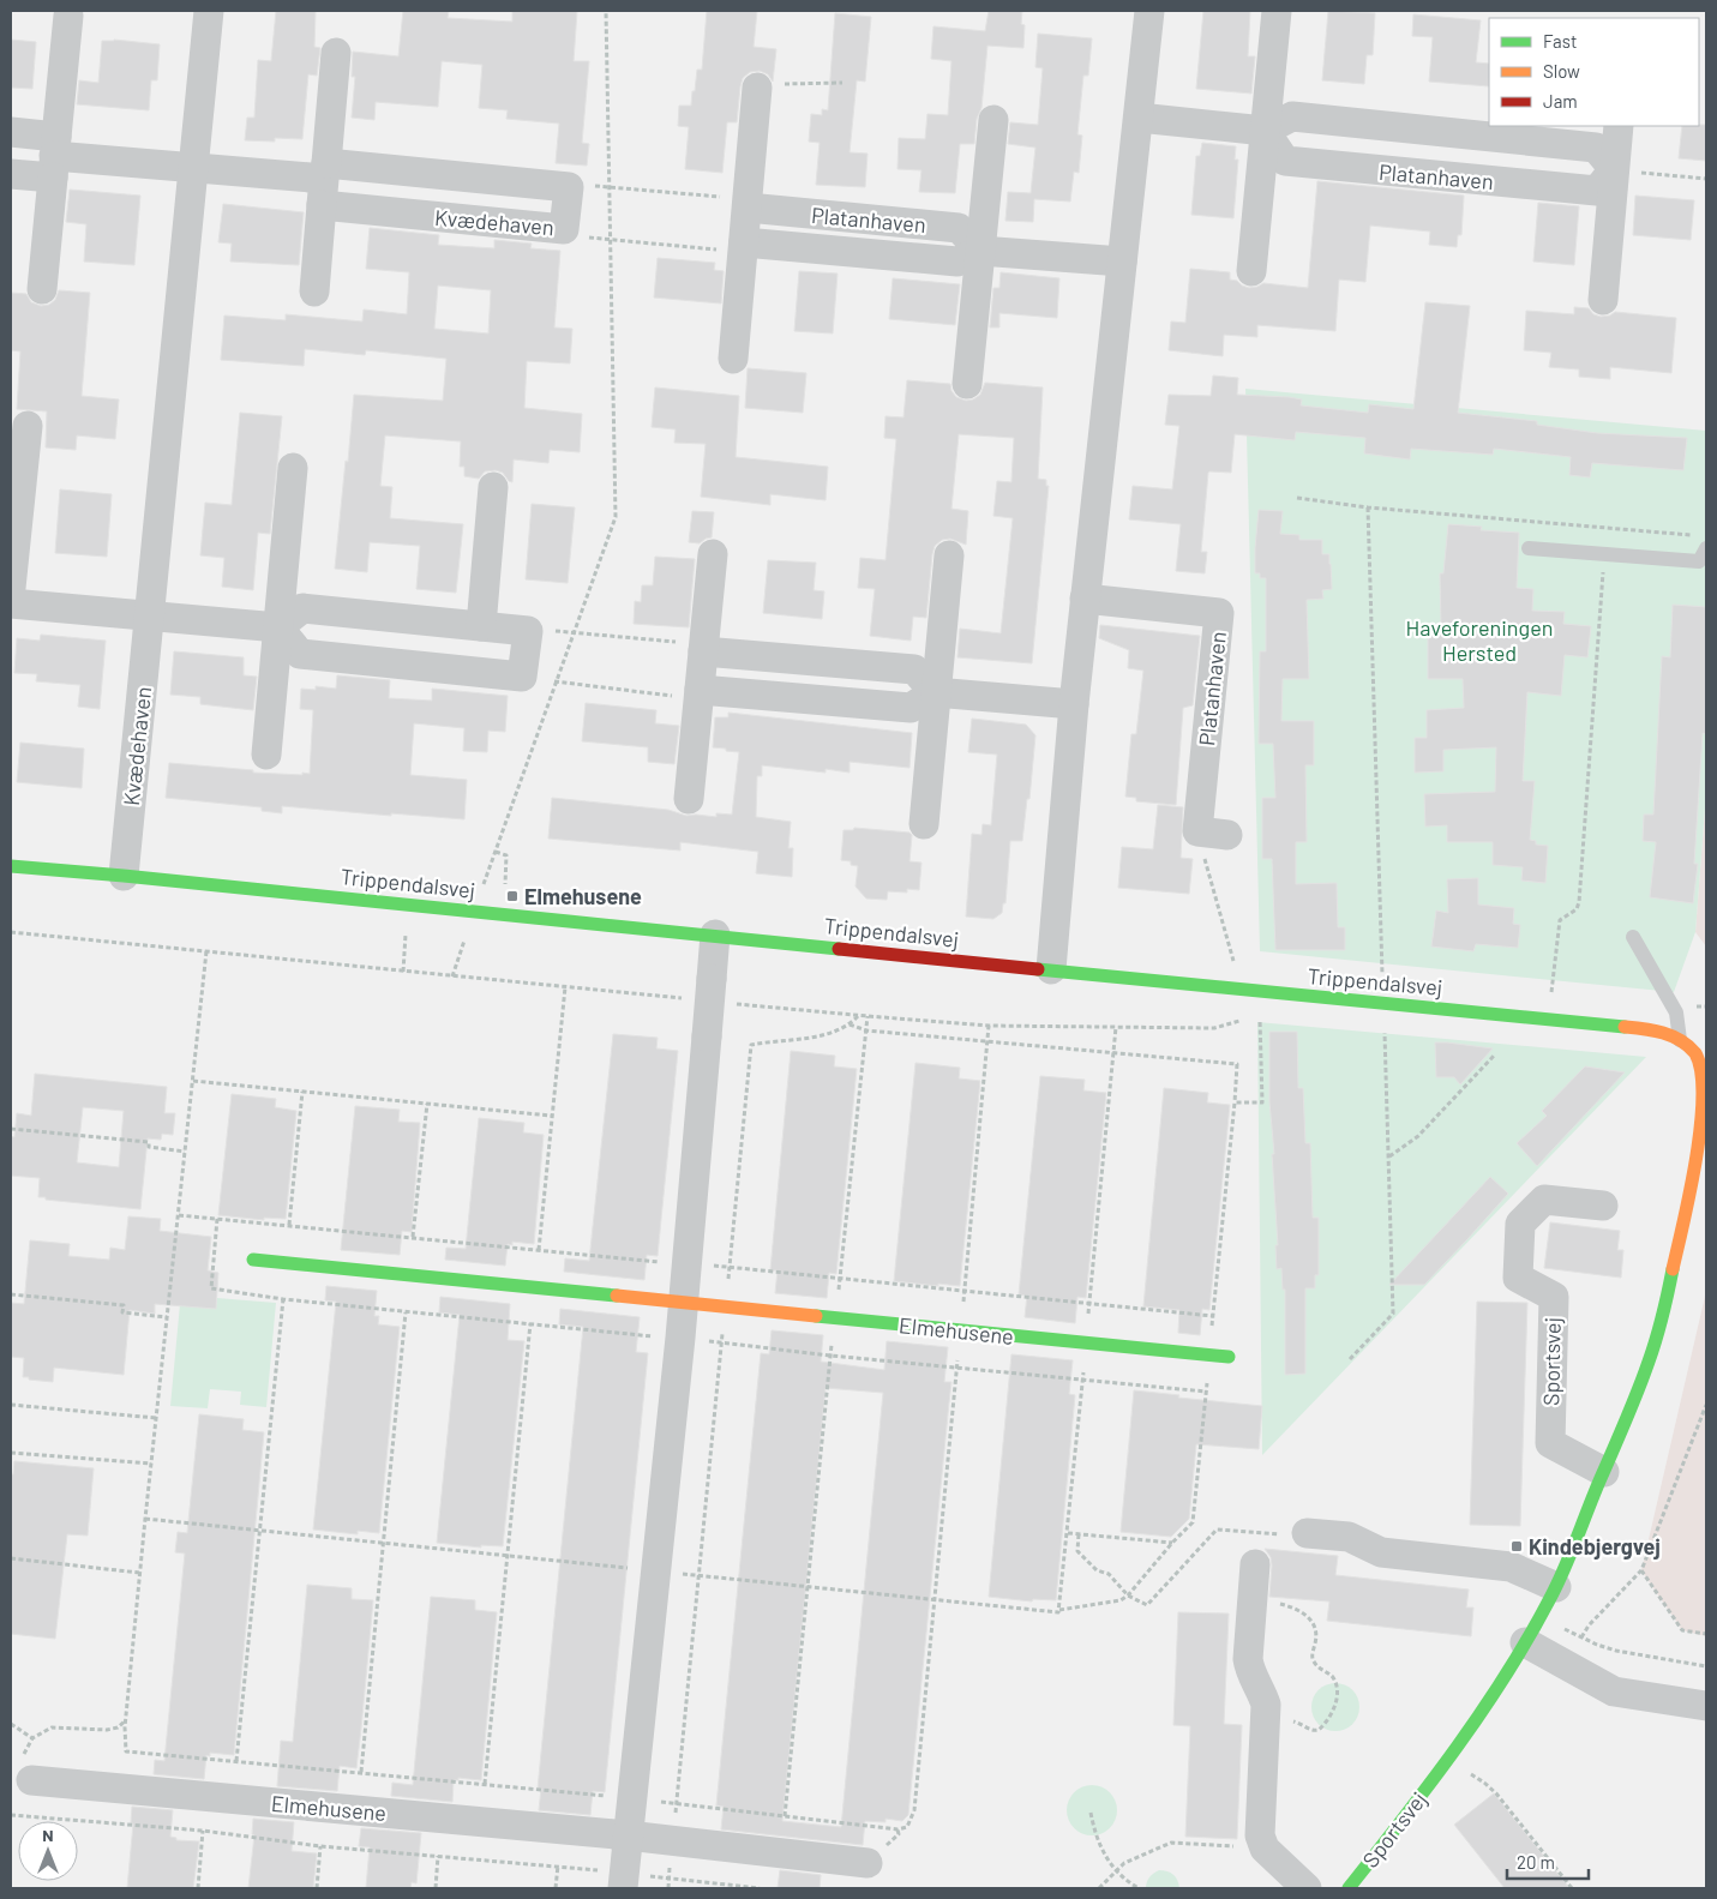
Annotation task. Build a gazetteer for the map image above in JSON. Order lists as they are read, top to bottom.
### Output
{
  "streets": {
    "street": [
      "Platanhaven",
      "Kvædehaven",
      "Trippendalsvej",
      "Elmehusene",
      "Sportsvej"
    ]
  },
  "crossings": [
    ["Kvædehaven", "Trippendalsvej"],
    ["Trippendalsvej", "Sportsvej"]
  ],
  "parks": ["Haveforeningen Hersted"],
  "places": {
    "transit": ["Elmehusene", "Kindebjergvej"]
  },
  "legend": ["Fast", "Slow", "Jam"],
  "scale_bar": "20 m",
  "north": "top"
}
